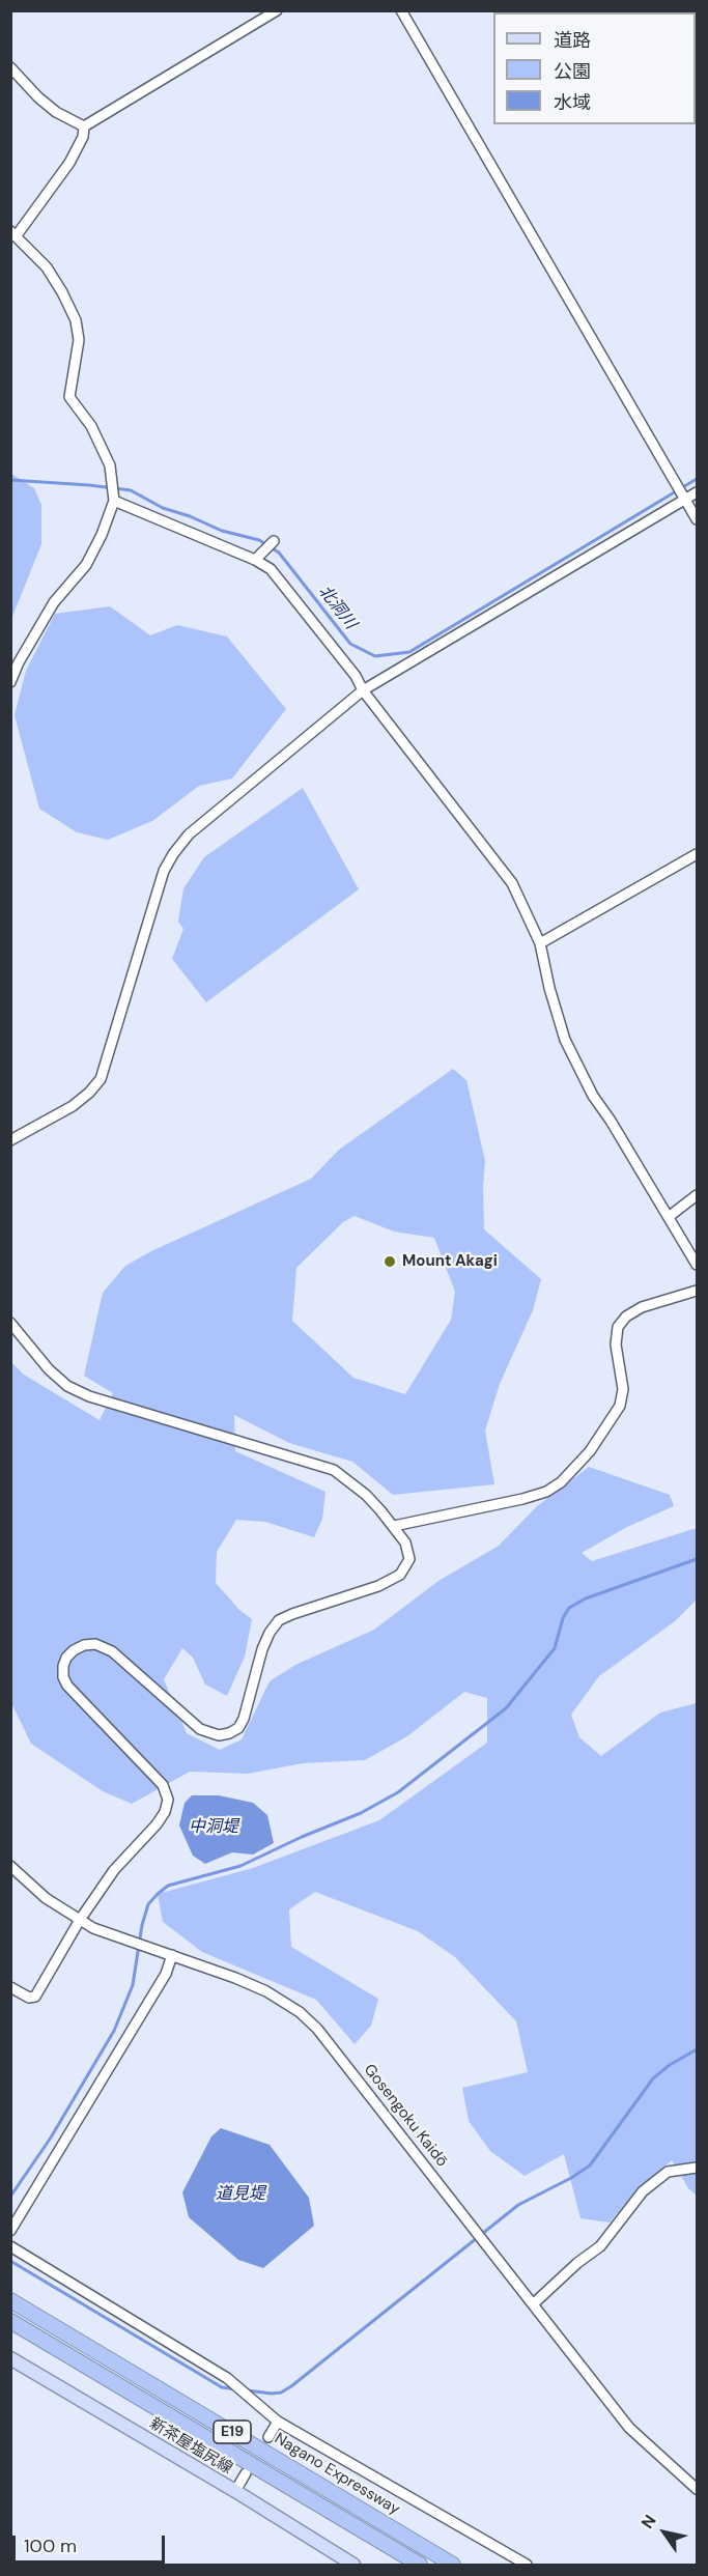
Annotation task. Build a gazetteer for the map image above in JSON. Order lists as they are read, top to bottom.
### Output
{
  "streets": {
    "highway": ["E19", "Nagano Expressway"],
    "main road": ["新茶屋塩尻線"],
    "street": ["Gosengoku Kaidō"]
  },
  "water": ["北洞川", "中洞堤", "道見堤"],
  "places": ["Mount Akagi"],
  "legend": ["道路", "公園", "水域"],
  "scale_bar": "100 m",
  "north": "top left"
}
